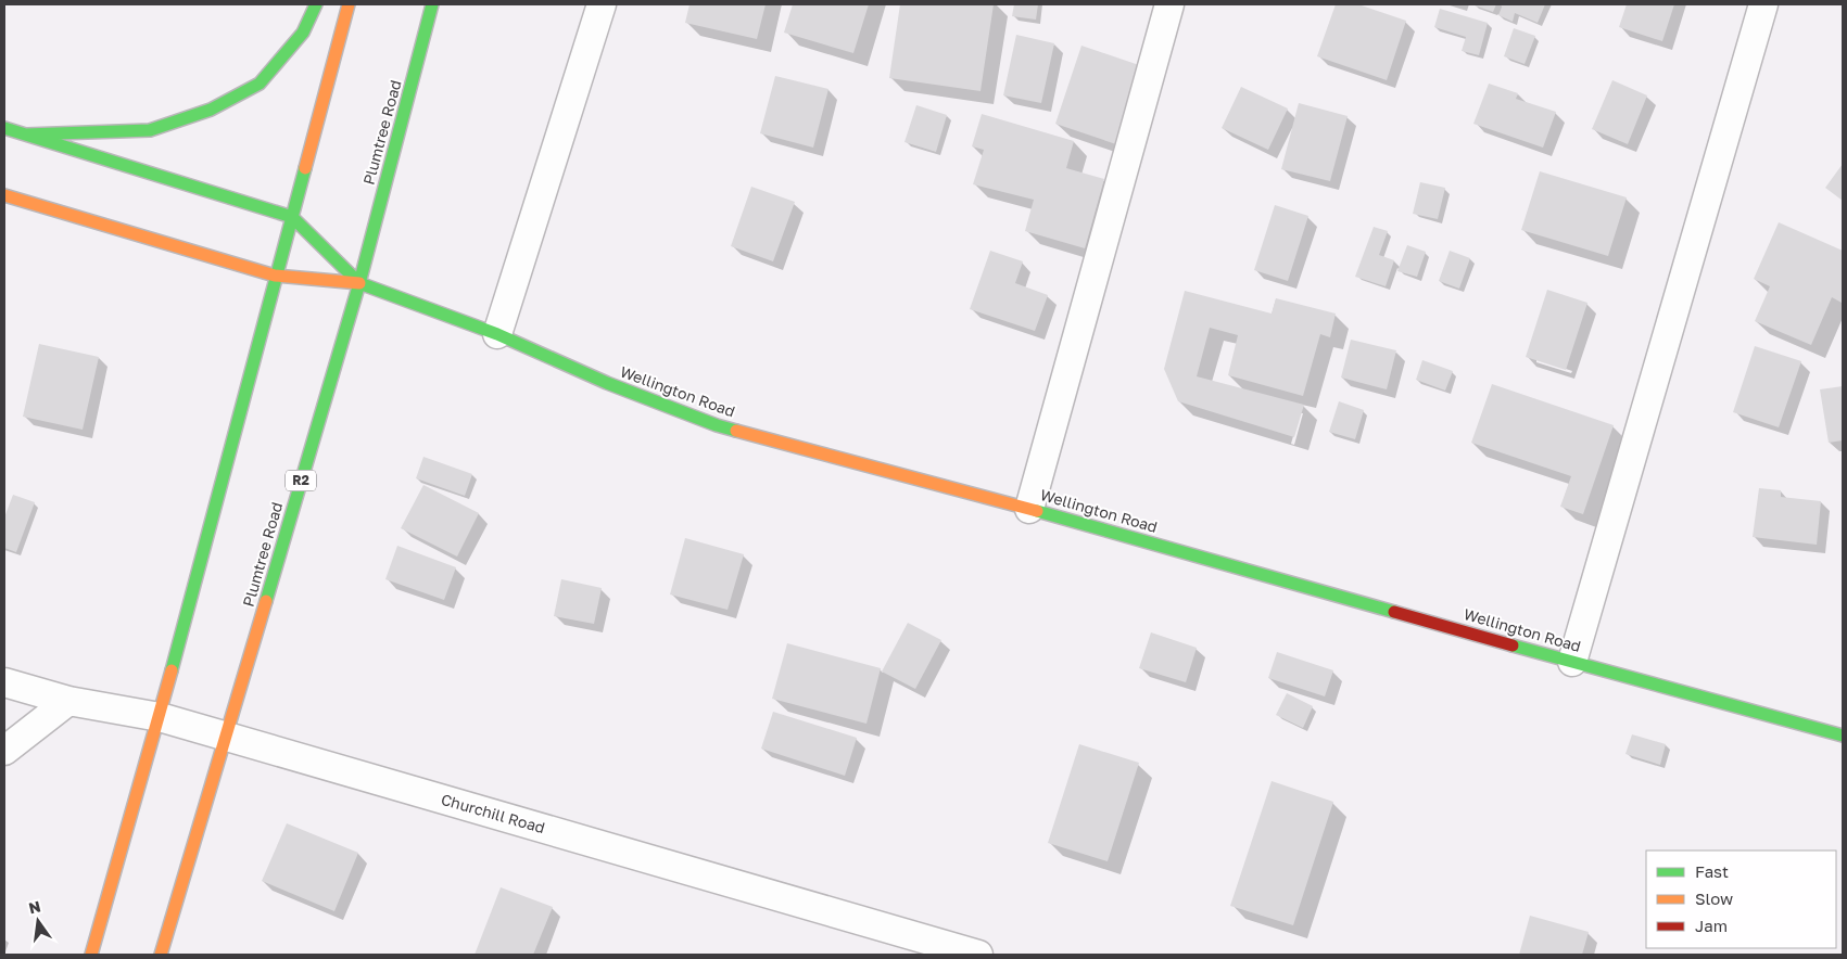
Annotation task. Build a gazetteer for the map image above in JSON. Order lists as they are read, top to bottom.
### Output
{
  "streets": {
    "main road": ["Plumtree Road", "Wellington Road", "R2"],
    "street": ["Churchill Road"]
  },
  "crossings": [
    ["Plumtree Road", "Wellington Road"],
    ["Plumtree Road", "Churchill Road"]
  ],
  "legend": ["Fast", "Slow", "Jam"],
  "north": "top"
}
